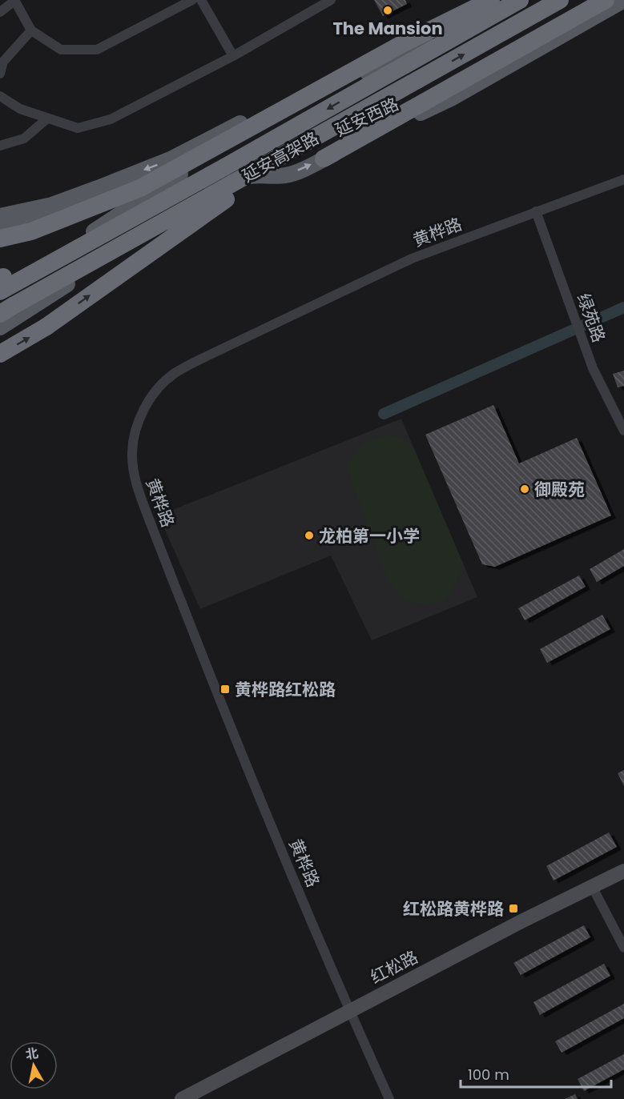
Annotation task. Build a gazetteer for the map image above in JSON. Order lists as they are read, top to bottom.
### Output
{
  "streets": {
    "highway": ["延安高架路"],
    "main road": ["延安西路"],
    "street": ["黄桦路", "绿苑路", "红松路"]
  },
  "crossings": [
    ["黄桦路", "绿苑路"],
    ["黄桦路", "红松路"]
  ],
  "places": {
    "other": ["The Mansion", "御殿苑", "龙柏第一小学"],
    "transit": ["黄桦路红松路", "红松路黄桦路"]
  },
  "scale_bar": "100 m",
  "north": "top"
}
